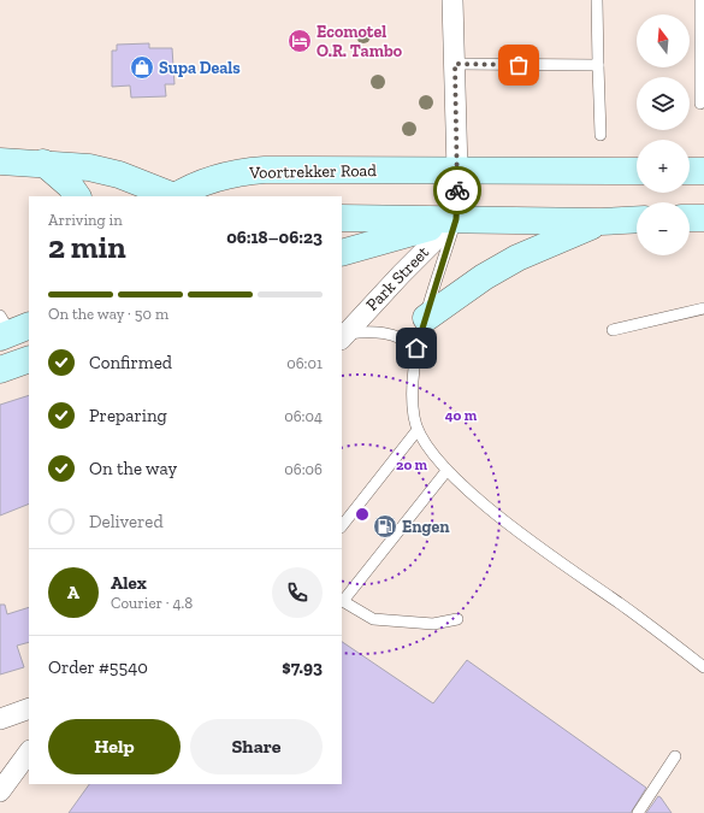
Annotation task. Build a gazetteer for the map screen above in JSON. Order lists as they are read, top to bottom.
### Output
{
  "streets": {
    "main road": ["Voortrekker Road"],
    "street": ["Park Street"]
  },
  "places": {
    "hotel": ["Ecomotel O.R. Tambo"],
    "shop": ["Supa Deals"],
    "fuel station": ["Engen"]
  },
  "north": "top",
  "page": {
    "map_buttons": ["+", "−"],
    "heading": ["2 min", "Arriving in", "06:18–06:23"],
    "panel": [
      "Alex",
      "Courier · 4.8",
      "Order #5540",
      "$7.93"
    ],
    "bar": "On the way · 50 m",
    "list": [
      ["Confirmed", "06:01"],
      ["Preparing", "06:04"],
      ["On the way", "06:06"],
      "Delivered"
    ],
    "round": "A",
    "buttons": ["Help", "Share"]
  },
  "rings": ["40 m", "20 m"]
}
